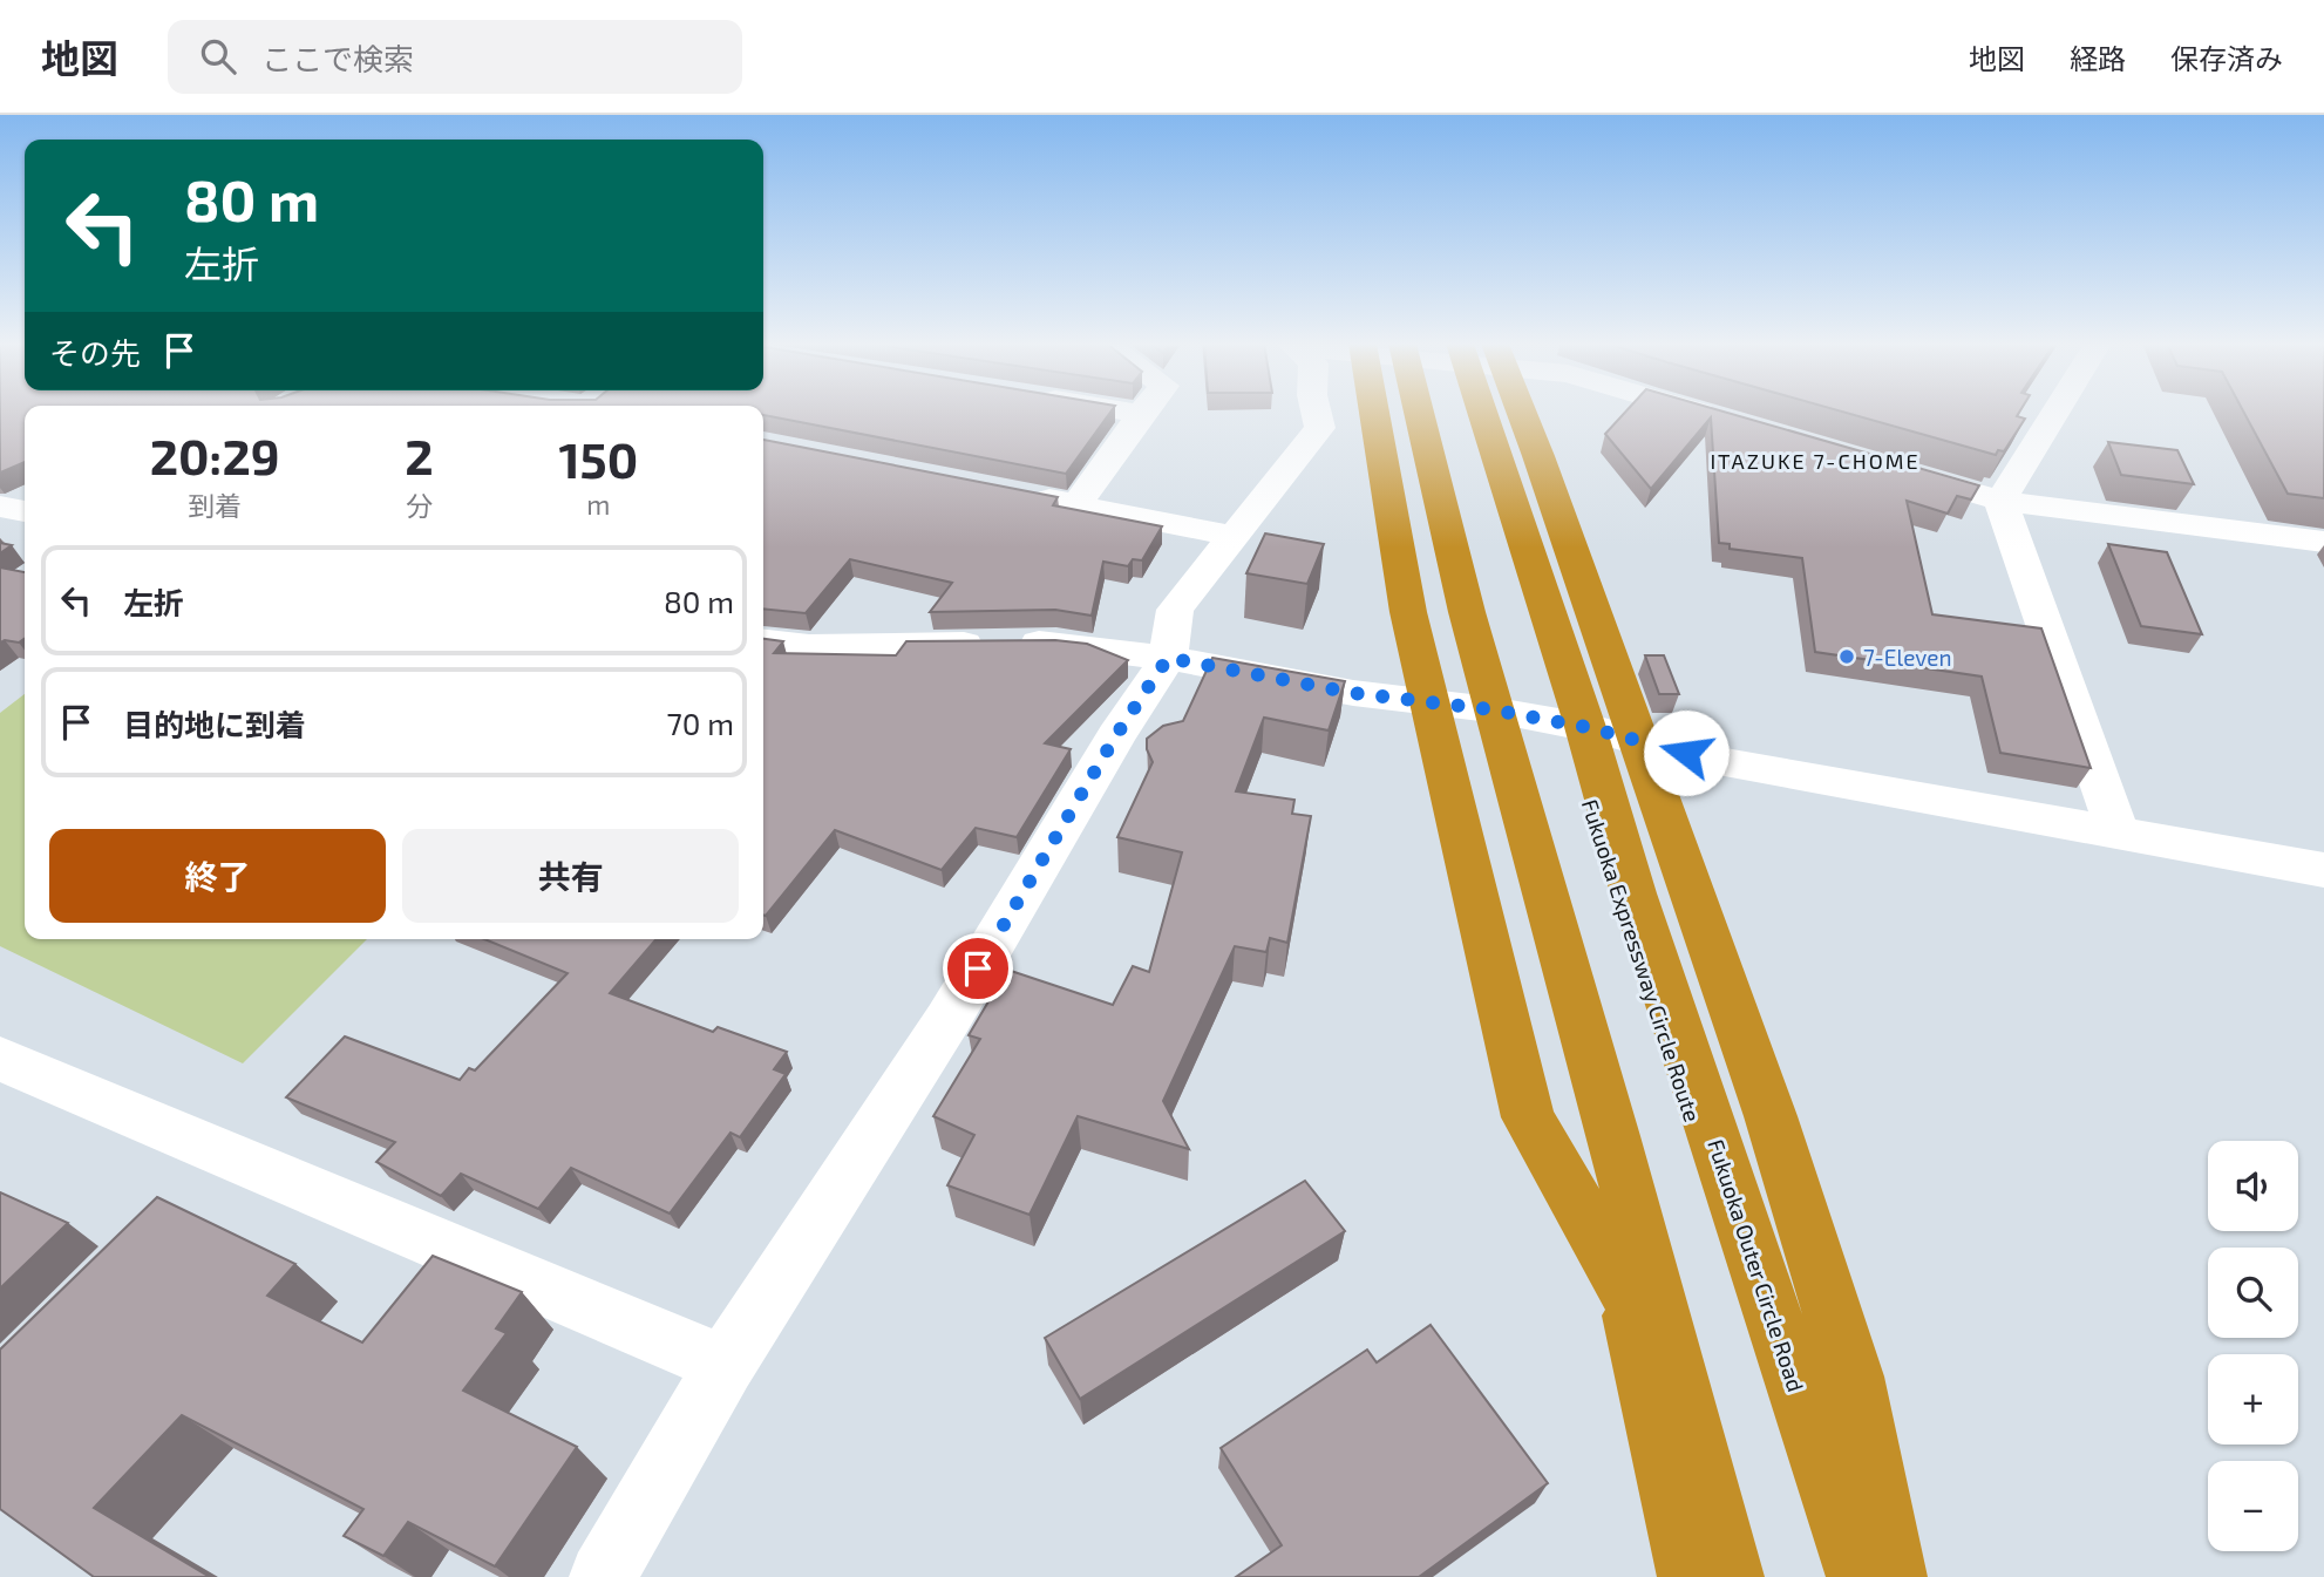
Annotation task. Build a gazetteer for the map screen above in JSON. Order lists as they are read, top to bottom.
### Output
{
  "streets": {
    "highway": ["Fukuoka Expressway Circle Route", "Fukuoka Outer Circle Road"]
  },
  "districts": ["ITAZUKE 7-CHOME"],
  "places": ["7-Eleven"],
  "page": {
    "header": "地図",
    "search": "ここで検索",
    "nav": ["地図", "経路", "保存済み"],
    "turn": ["80 m", "左折"],
    "then": "その先",
    "eta": [
      "20:29",
      "到着",
      "2",
      "分",
      "150",
      "m"
    ],
    "list": [
      {
        "name": "左折",
        "value": "80 m"
      },
      {
        "name": "目的地に到着",
        "value": "70 m"
      }
    ],
    "buttons": ["終了", "共有"],
    "map_buttons": ["+", "−"]
  }
}
